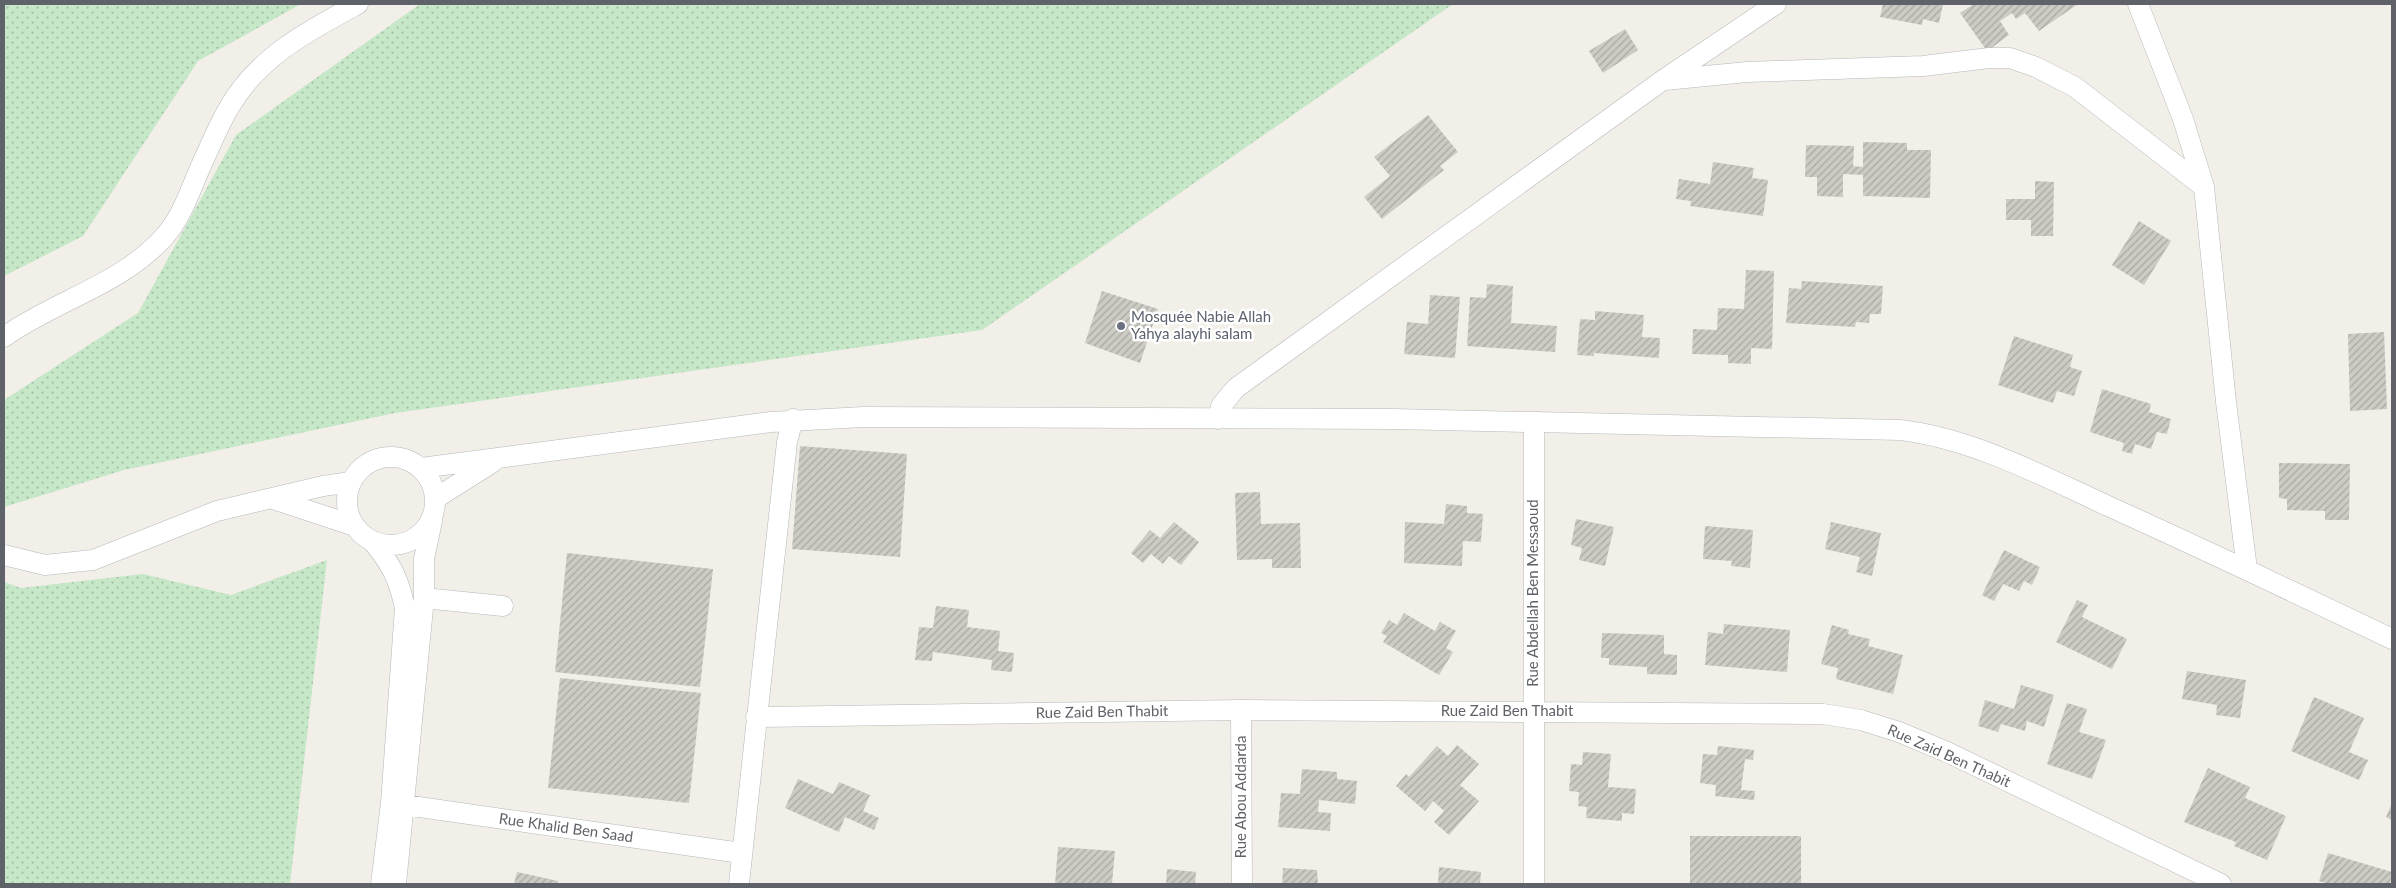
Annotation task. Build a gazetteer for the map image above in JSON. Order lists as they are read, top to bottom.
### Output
{
  "streets": {
    "street": [
      "Rue Abdellah Ben Messaoud",
      "Rue Zaid Ben Thabit",
      "Rue Abou Addarda",
      "Rue Khalid Ben Saad"
    ]
  },
  "crossings": [
    ["Rue Abdellah Ben Messaoud", "Rue Zaid Ben Thabit"],
    ["Rue Zaid Ben Thabit", "Rue Abou Addarda"]
  ],
  "places": ["Mosquée Nabie Allah Yahya alayhi salam"]
}
